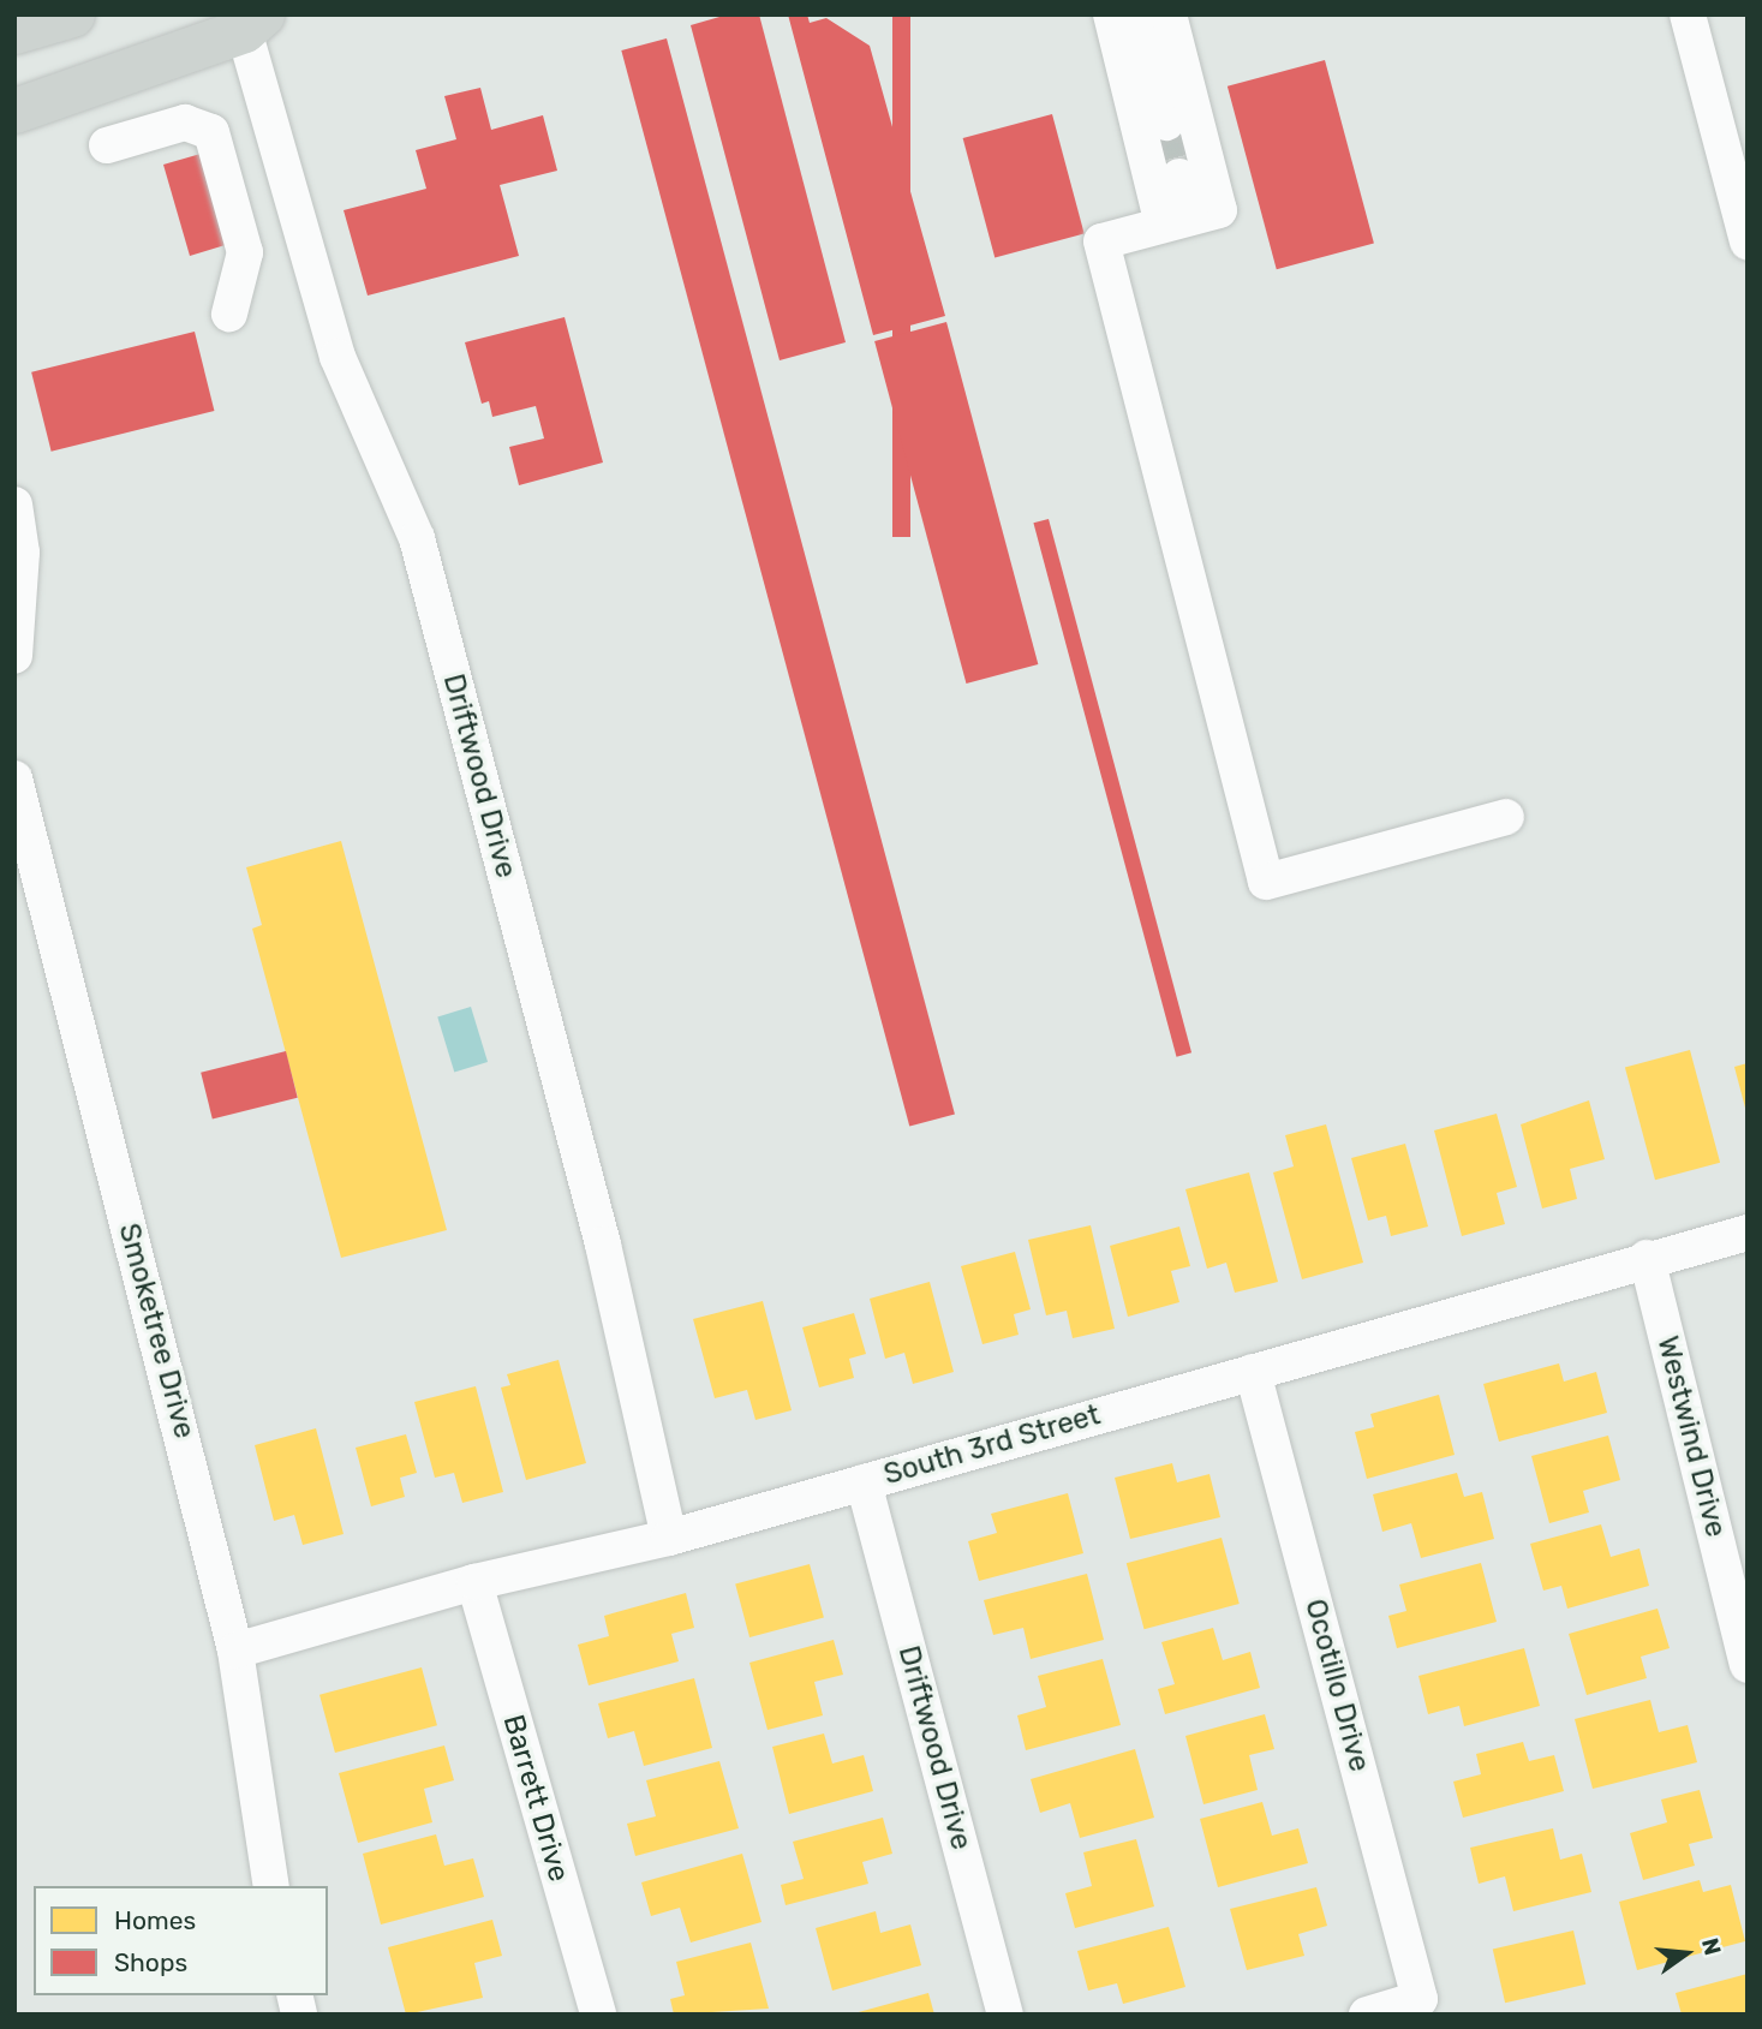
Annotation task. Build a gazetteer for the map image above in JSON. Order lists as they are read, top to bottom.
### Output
{
  "streets": {
    "street": [
      "Driftwood Drive",
      "Smoketree Drive",
      "Westwind Drive",
      "South 3rd Street",
      "Ocotillo Drive",
      "Barrett Drive"
    ]
  },
  "crossings": [
    ["Driftwood Drive", "South 3rd Street"],
    ["Smoketree Drive", "South 3rd Street"],
    ["Westwind Drive", "South 3rd Street"],
    ["South 3rd Street", "Ocotillo Drive"],
    ["South 3rd Street", "Barrett Drive"]
  ],
  "legend": ["Homes", "Shops"],
  "north": "right"
}
